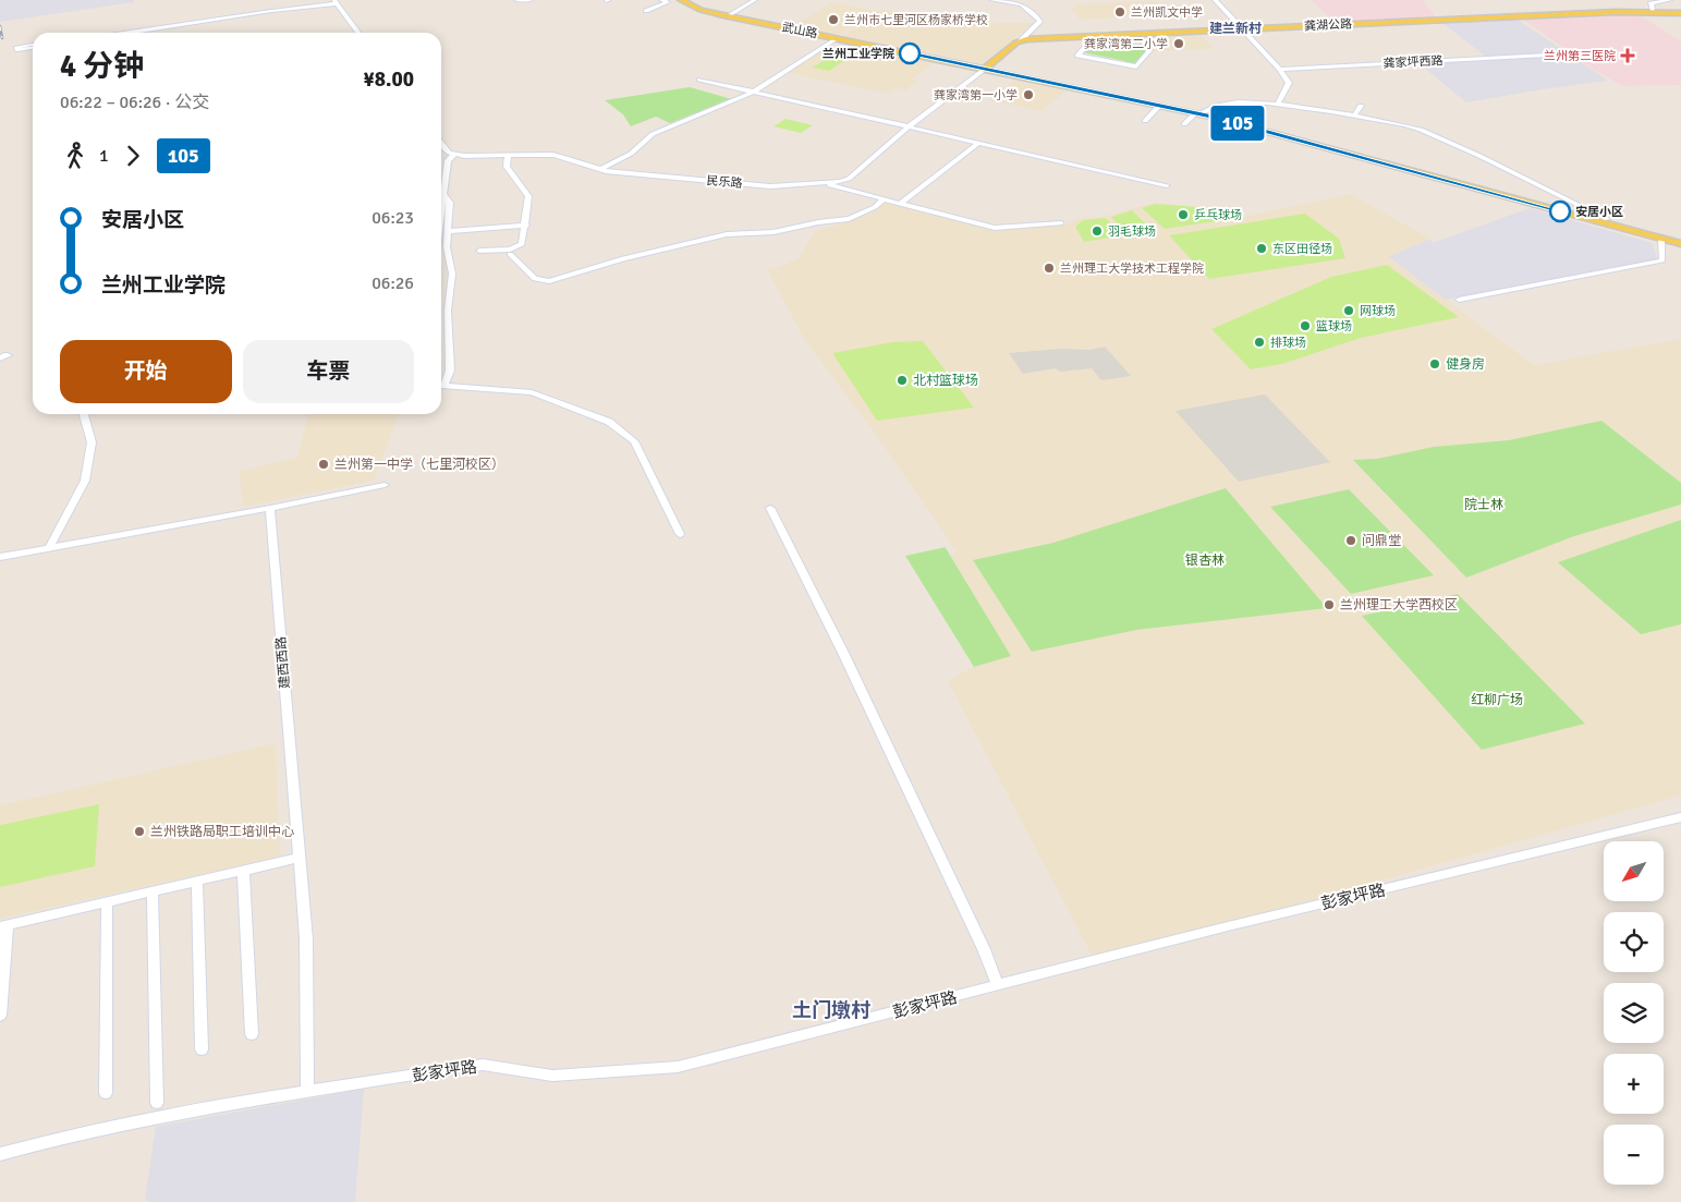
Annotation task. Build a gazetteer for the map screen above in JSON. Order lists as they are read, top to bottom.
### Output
{
  "streets": {
    "main road": ["龚湖公路", "武山路"],
    "street": [
      "龚家坪西路",
      "民乐路",
      "建西西路",
      "彭家坪路"
    ]
  },
  "crossings": [
    ["武山路", "民乐路"],
    ["建西西路", "彭家坪路"]
  ],
  "districts": ["建兰新村", "土门墩村"],
  "parks": ["院士林", "银杏林", "红柳广场"],
  "places": {
    "other": [
      "兰州凯文中学",
      "兰州市七里河区杨家桥学校",
      "龚家湾第二小学",
      "兰州工业学院",
      "龚家湾第一小学",
      "安居小区",
      "乒乓球场",
      "羽毛球场",
      "东区田径场",
      "兰州理工大学技术工程学院",
      "网球场",
      "篮球场",
      "排球场",
      "健身房",
      "北村篮球场",
      "兰州第一中学（七里河校区）",
      "问鼎堂",
      "兰州理工大学西校区",
      "兰州铁路局职工培训中心"
    ],
    "health": ["兰州第三医院"]
  },
  "lines": ["bus line 105"],
  "north": "bottom left",
  "page": {
    "on_map": "105",
    "heading": ["4 分钟", "06:22 – 06:26 · 公交", "¥8.00"],
    "legs": ["1", "105"],
    "list": [
      {
        "name": "安居小区",
        "value": "06:23"
      },
      {
        "name": "兰州工业学院",
        "value": "06:26"
      }
    ],
    "buttons": ["开始", "车票"],
    "map_buttons": ["+", "−"]
  }
}
